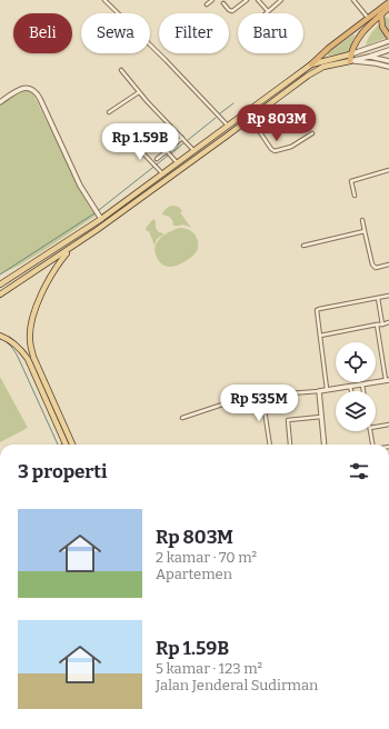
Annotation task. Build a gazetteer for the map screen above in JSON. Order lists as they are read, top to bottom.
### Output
{
  "page": {
    "chip": [
      "Beli",
      "Sewa",
      "Filter",
      "Baru"
    ],
    "price": ["Rp 803M", "Rp 1.59B", "Rp 535M"],
    "heading": "3 properti",
    "list": [
      {
        "name": "Rp 803M",
        "note": "2 kamar · 70 m² · Apartemen"
      },
      {
        "name": "Rp 1.59B",
        "note": "5 kamar · 123 m² · Jalan Jenderal Sudirman"
      }
    ]
  }
}
